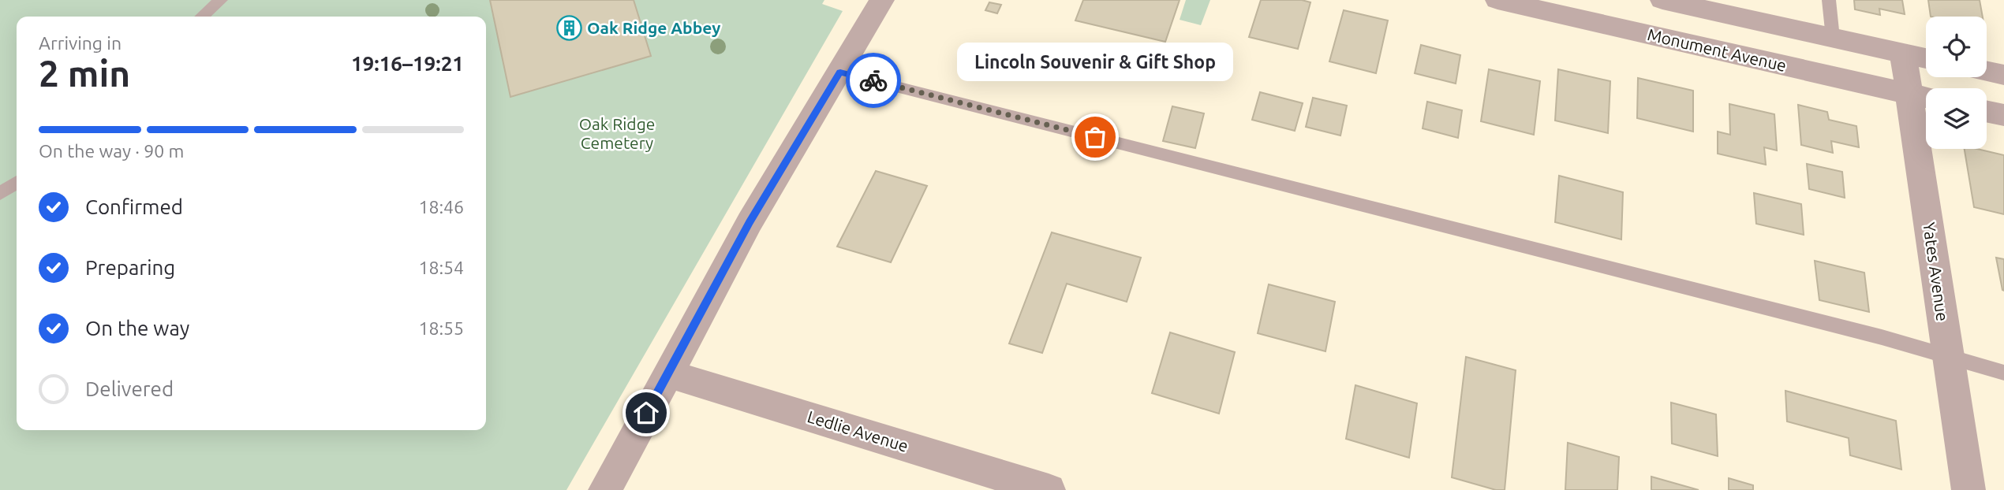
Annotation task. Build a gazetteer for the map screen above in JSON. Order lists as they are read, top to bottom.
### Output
{
  "streets": {
    "street": ["Monument Avenue", "Yates Avenue", "Ledlie Avenue"]
  },
  "crossings": [
    ["Monument Avenue", "Yates Avenue"]
  ],
  "parks": ["Oak Ridge Cemetery"],
  "places": {
    "building": ["Oak Ridge Abbey"],
    "other": ["Lincoln Souvenir & Gift Shop"]
  },
  "page": {
    "heading": ["2 min", "Arriving in", "19:16–19:21"],
    "bubble": "Lincoln Souvenir & Gift Shop",
    "bar": "On the way · 90 m",
    "list": [
      ["Confirmed", "18:46"],
      ["Preparing", "18:54"],
      ["On the way", "18:55"],
      "Delivered"
    ]
  }
}
